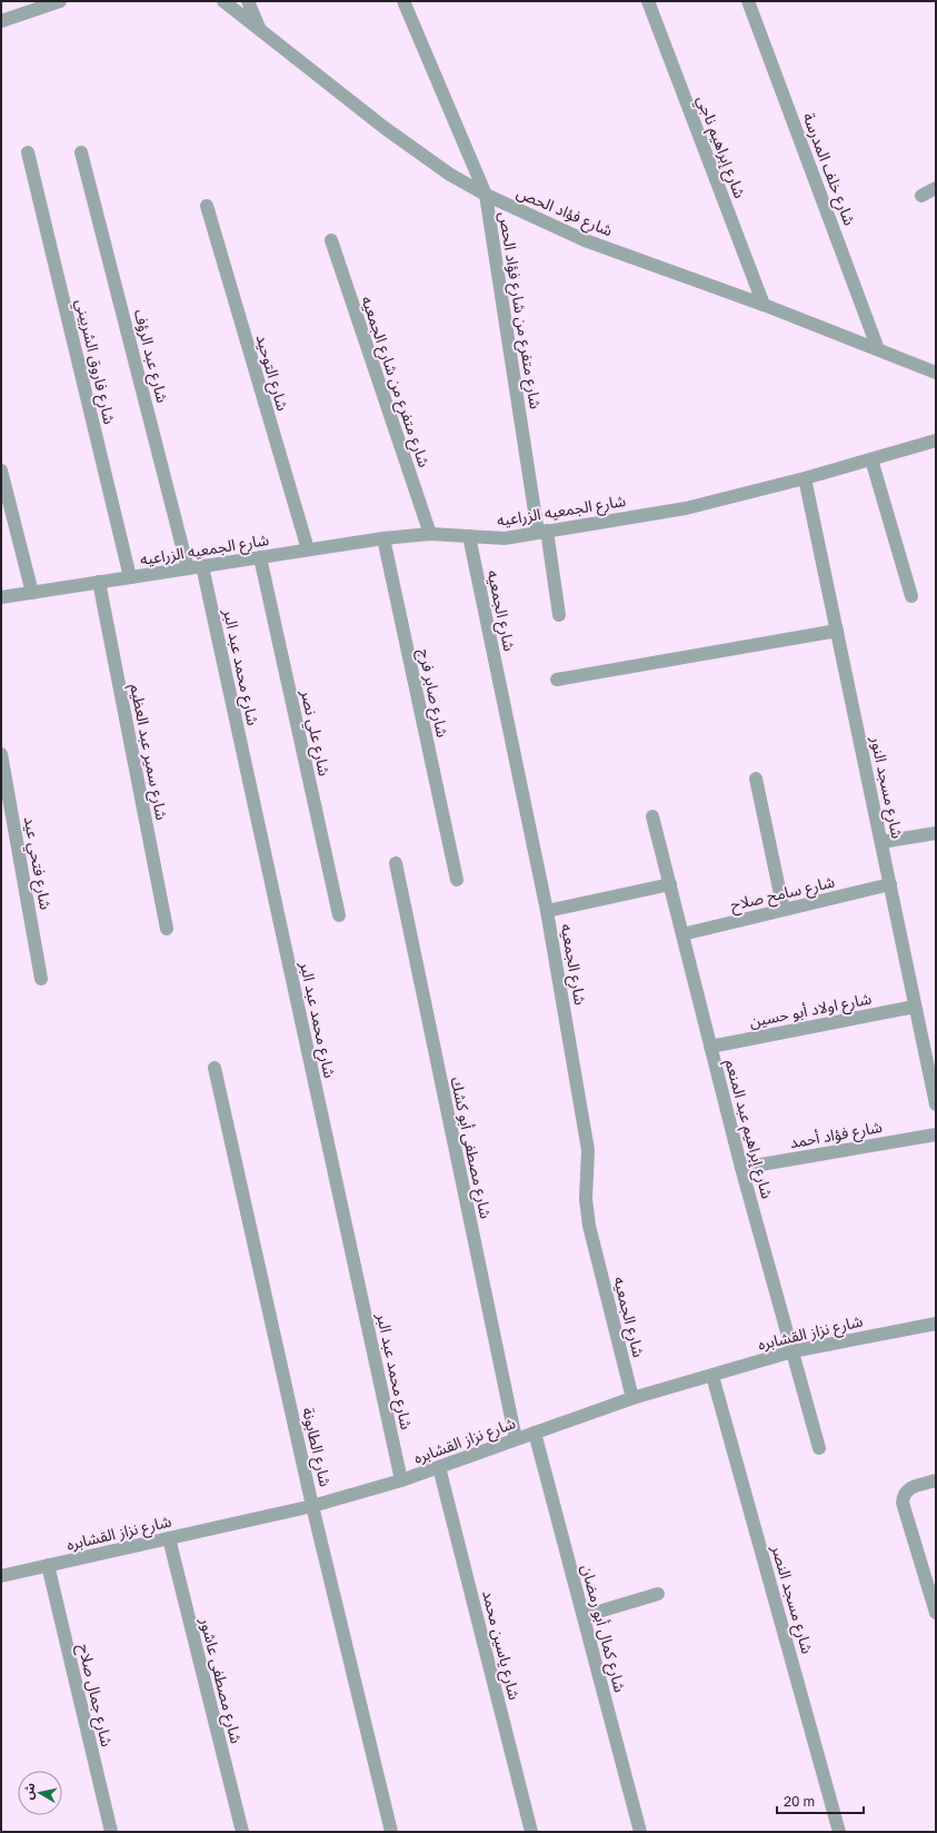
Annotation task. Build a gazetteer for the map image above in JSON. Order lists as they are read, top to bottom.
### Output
{
  "streets": {
    "street": [
      "شارع إبراهيم ناجي",
      "شارع خلف المدرسة",
      "شارع فؤاد الحص",
      "شارع متفرع من شارع فؤاد الحص",
      "شارع عبد الرؤف",
      "شارع فاروق الشربيني",
      "شارع التوحيد",
      "شارع متفرع من شارع الجمعيه",
      "شارع الجمعيه الزراعيه",
      "شارع الجمعيه",
      "شارع محمد عبد البر",
      "شارع صابر فرج",
      "شارع علي نصر",
      "شارع سمير عبد العظيم",
      "شارع مسجد النور",
      "شارع فتحي عيد",
      "شارع سامح صلاح",
      "شارع اولاد أبو حسين",
      "شارع إبراهيم عبد المنعم",
      "شارع فؤاد أحمد",
      "شارع مصطفى أبو كشك",
      "شارع نزاز القشابره",
      "شارع الطابونة",
      "شارع مسجد النصر",
      "شارع كمال أبو رمضان",
      "شارع ياسين محمد",
      "شارع مصطفى عاشور",
      "شارع جمال صلاح"
    ]
  },
  "crossings": [
    ["شارع إبراهيم ناجي", "شارع فؤاد الحص"],
    ["شارع خلف المدرسة", "شارع فؤاد الحص"],
    ["شارع فؤاد الحص", "شارع متفرع من شارع فؤاد الحص"],
    ["شارع متفرع من شارع فؤاد الحص", "شارع الجمعيه الزراعيه"],
    ["شارع عبد الرؤف", "شارع الجمعيه الزراعيه"],
    ["شارع فاروق الشربيني", "شارع الجمعيه الزراعيه"],
    ["شارع التوحيد", "شارع الجمعيه الزراعيه"],
    ["شارع متفرع من شارع الجمعيه", "شارع الجمعيه الزراعيه"],
    ["شارع الجمعيه الزراعيه", "شارع الجمعيه"],
    ["شارع الجمعيه الزراعيه", "شارع محمد عبد البر"],
    ["شارع الجمعيه الزراعيه", "شارع صابر فرج"],
    ["شارع الجمعيه الزراعيه", "شارع علي نصر"],
    ["شارع الجمعيه الزراعيه", "شارع سمير عبد العظيم"],
    ["شارع الجمعيه الزراعيه", "شارع مسجد النور"],
    ["شارع الجمعيه", "شارع نزاز القشابره"],
    ["شارع محمد عبد البر", "شارع نزاز القشابره"],
    ["شارع مسجد النور", "شارع سامح صلاح"],
    ["شارع مسجد النور", "شارع اولاد أبو حسين"],
    ["شارع سامح صلاح", "شارع إبراهيم عبد المنعم"],
    ["شارع اولاد أبو حسين", "شارع إبراهيم عبد المنعم"],
    ["شارع إبراهيم عبد المنعم", "شارع فؤاد أحمد"],
    ["شارع إبراهيم عبد المنعم", "شارع نزاز القشابره"],
    ["شارع مصطفى أبو كشك", "شارع نزاز القشابره"],
    ["شارع نزاز القشابره", "شارع الطابونة"],
    ["شارع نزاز القشابره", "شارع مسجد النصر"],
    ["شارع نزاز القشابره", "شارع كمال أبو رمضان"],
    ["شارع نزاز القشابره", "شارع ياسين محمد"],
    ["شارع نزاز القشابره", "شارع مصطفى عاشور"],
    ["شارع نزاز القشابره", "شارع جمال صلاح"]
  ],
  "scale_bar": "20 m",
  "north": "left"
}
